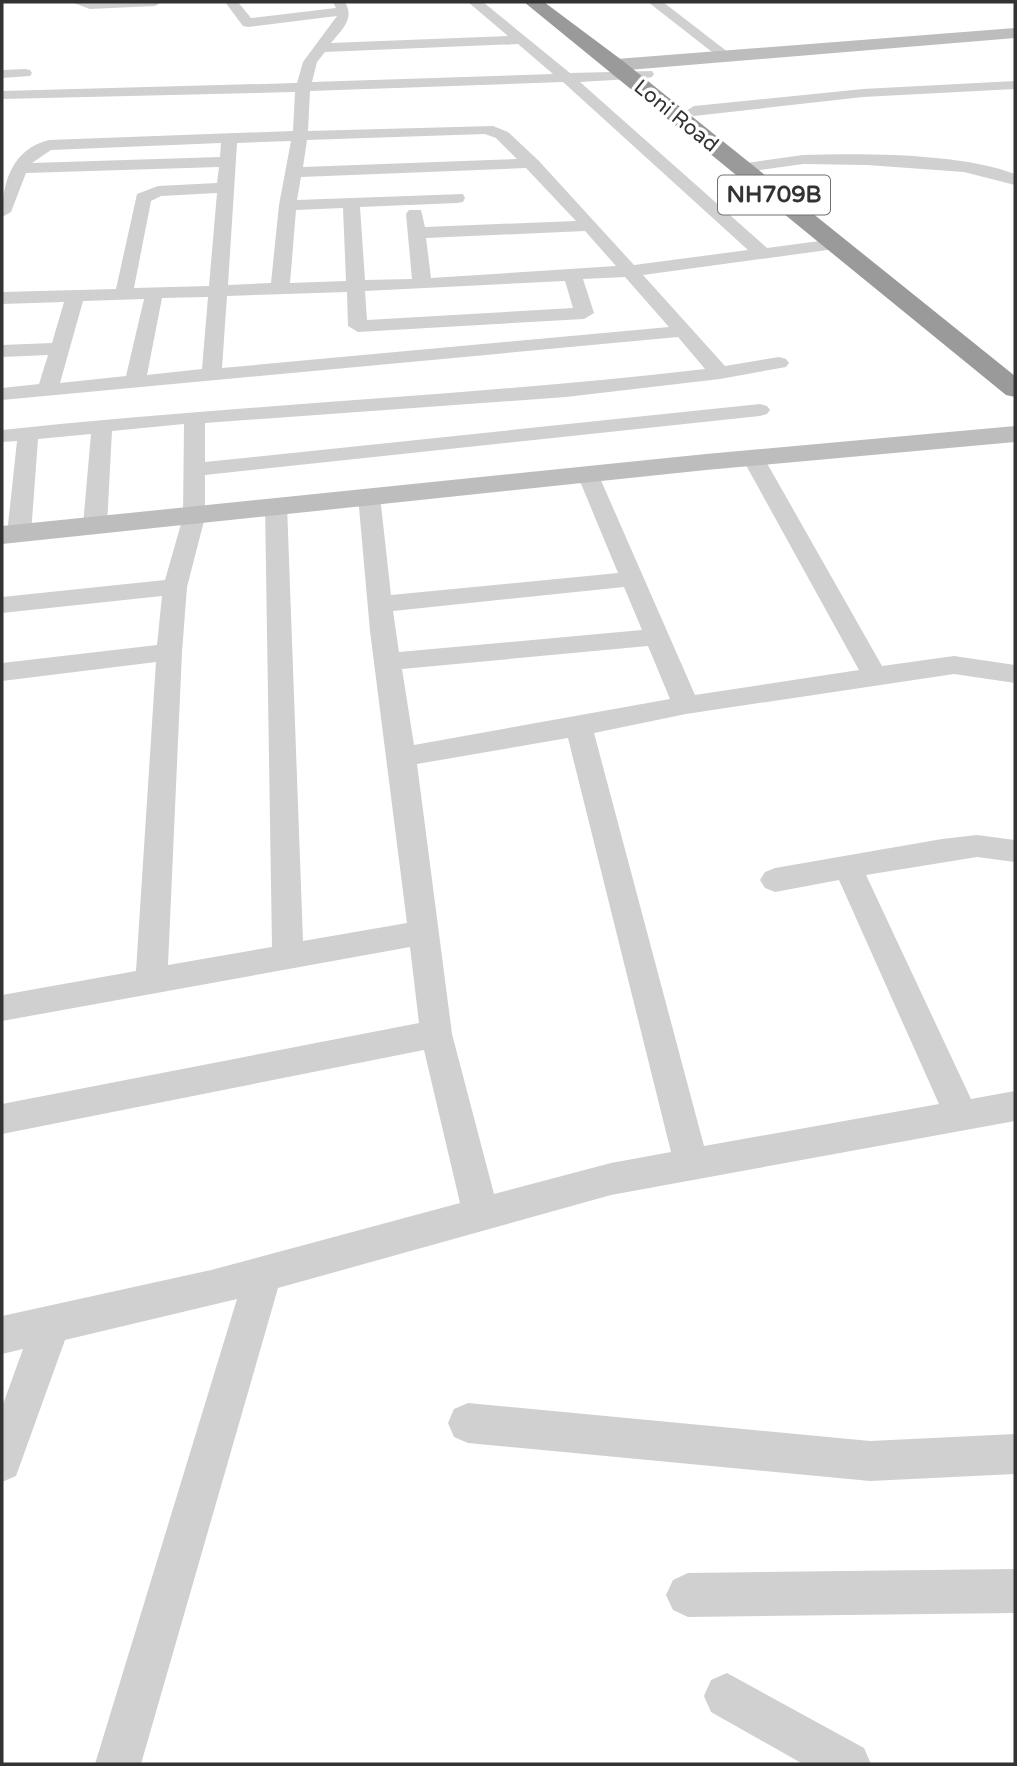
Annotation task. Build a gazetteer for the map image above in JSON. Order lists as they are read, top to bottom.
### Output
{
  "streets": {
    "highway": ["Loni Road", "NH709B"]
  }
}
